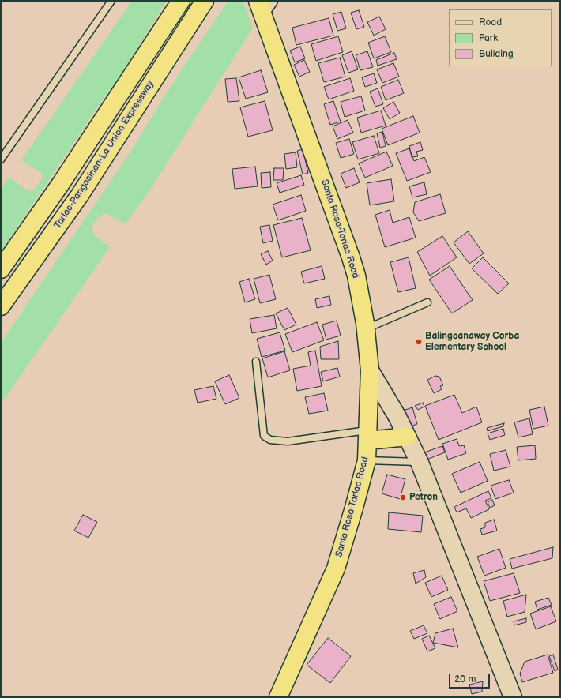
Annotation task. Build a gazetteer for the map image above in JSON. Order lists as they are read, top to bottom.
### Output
{
  "streets": {
    "highway": ["Tarlac-Pangasinan-La Union Expressway", "Santa Rosa-Tarlac Road"]
  },
  "places": ["Balingcanaway Corba Elementary School", "Petron"],
  "legend": ["Road", "Park", "Building"],
  "scale_bar": "20 m"
}
